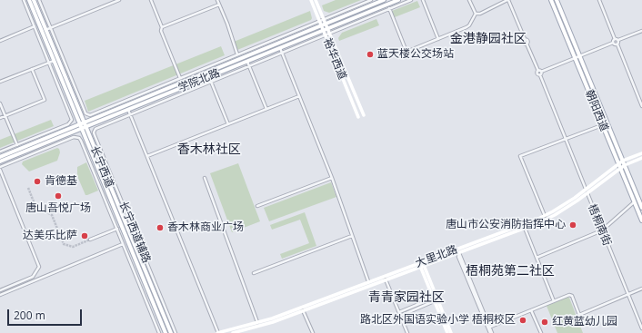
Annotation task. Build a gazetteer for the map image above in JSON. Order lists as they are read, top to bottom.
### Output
{
  "streets": {
    "main road": [
      "裕华西道",
      "学院北路",
      "朝阳西道",
      "长宁西道",
      "大里北路"
    ],
    "street": ["梧桐南街", "长宁西道辅路"]
  },
  "crossings": [
    ["裕华西道", "学院北路"],
    ["学院北路", "长宁西道"],
    ["学院北路", "长宁西道辅路"],
    ["朝阳西道", "大里北路"],
    ["梧桐南街", "大里北路"]
  ],
  "districts": [
    "金港静园社区",
    "香木林社区",
    "梧桐苑第二社区",
    "青青家园社区"
  ],
  "places": [
    "蓝天楼公交场站",
    "肯德基",
    "唐山吾悦广场",
    "唐山市公安消防指挥中心",
    "香木林商业广场",
    "达美乐比萨",
    "路北区外国语实验小学 梧桐校区",
    "红黄蓝幼儿园"
  ],
  "scale_bar": "200 m"
}
